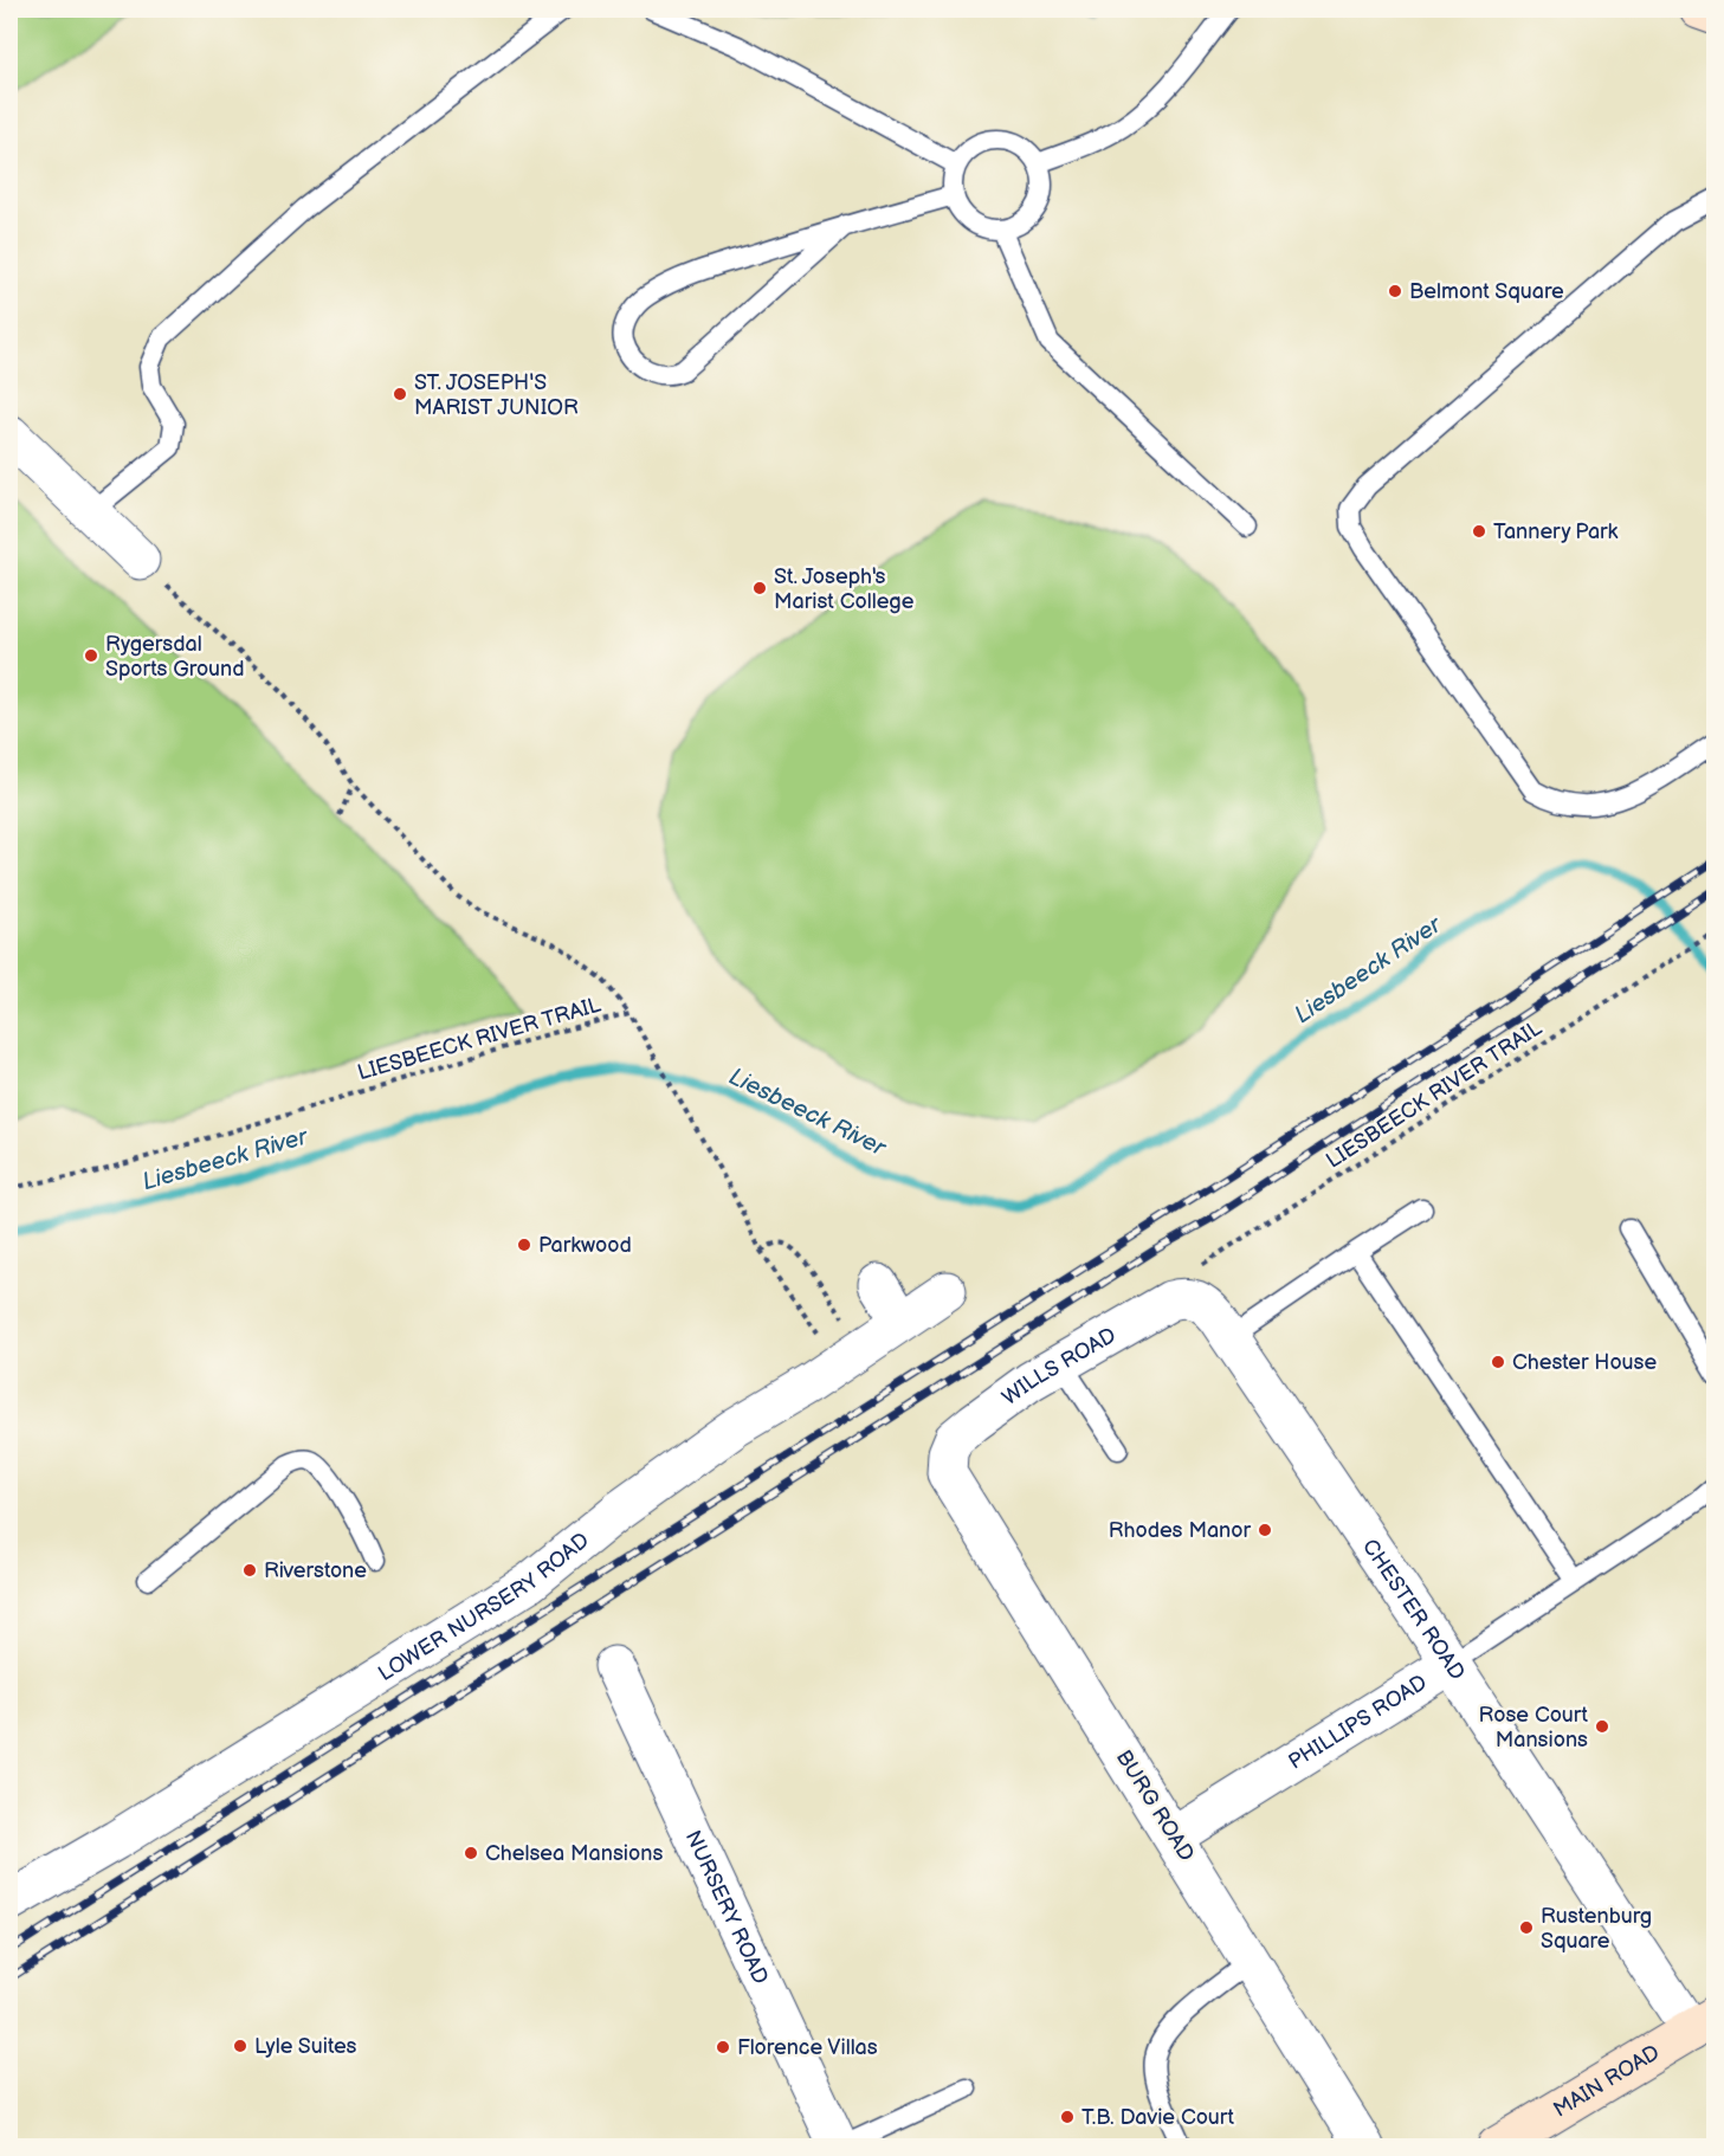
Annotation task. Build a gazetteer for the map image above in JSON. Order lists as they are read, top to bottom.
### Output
{
  "streets": {
    "main road": ["MAIN ROAD"],
    "street": [
      "WILLS ROAD",
      "LOWER NURSERY ROAD",
      "CHESTER ROAD",
      "PHILLIPS ROAD",
      "BURG ROAD",
      "NURSERY ROAD"
    ],
    "path": ["LIESBEECK RIVER TRAIL"]
  },
  "crossings": [
    ["LIESBEECK RIVER TRAIL", "WILLS ROAD"],
    ["LIESBEECK RIVER TRAIL", "CHESTER ROAD"],
    ["WILLS ROAD", "CHESTER ROAD"],
    ["WILLS ROAD", "BURG ROAD"],
    ["CHESTER ROAD", "PHILLIPS ROAD"],
    ["CHESTER ROAD", "MAIN ROAD"],
    ["PHILLIPS ROAD", "BURG ROAD"]
  ],
  "water": ["Liesbeeck River"],
  "places": [
    "Belmont Square",
    "ST. JOSEPH'S MARIST JUNIOR",
    "Tannery Park",
    "St. Joseph's Marist College",
    "Rygersdal Sports Ground",
    "Parkwood",
    "Chester House",
    "Rhodes Manor",
    "Riverstone",
    "Rose Court Mansions",
    "Chelsea Mansions",
    "Rustenburg Square",
    "Lyle Suites",
    "Florence Villas",
    "T.B. Davie Court"
  ]
}
